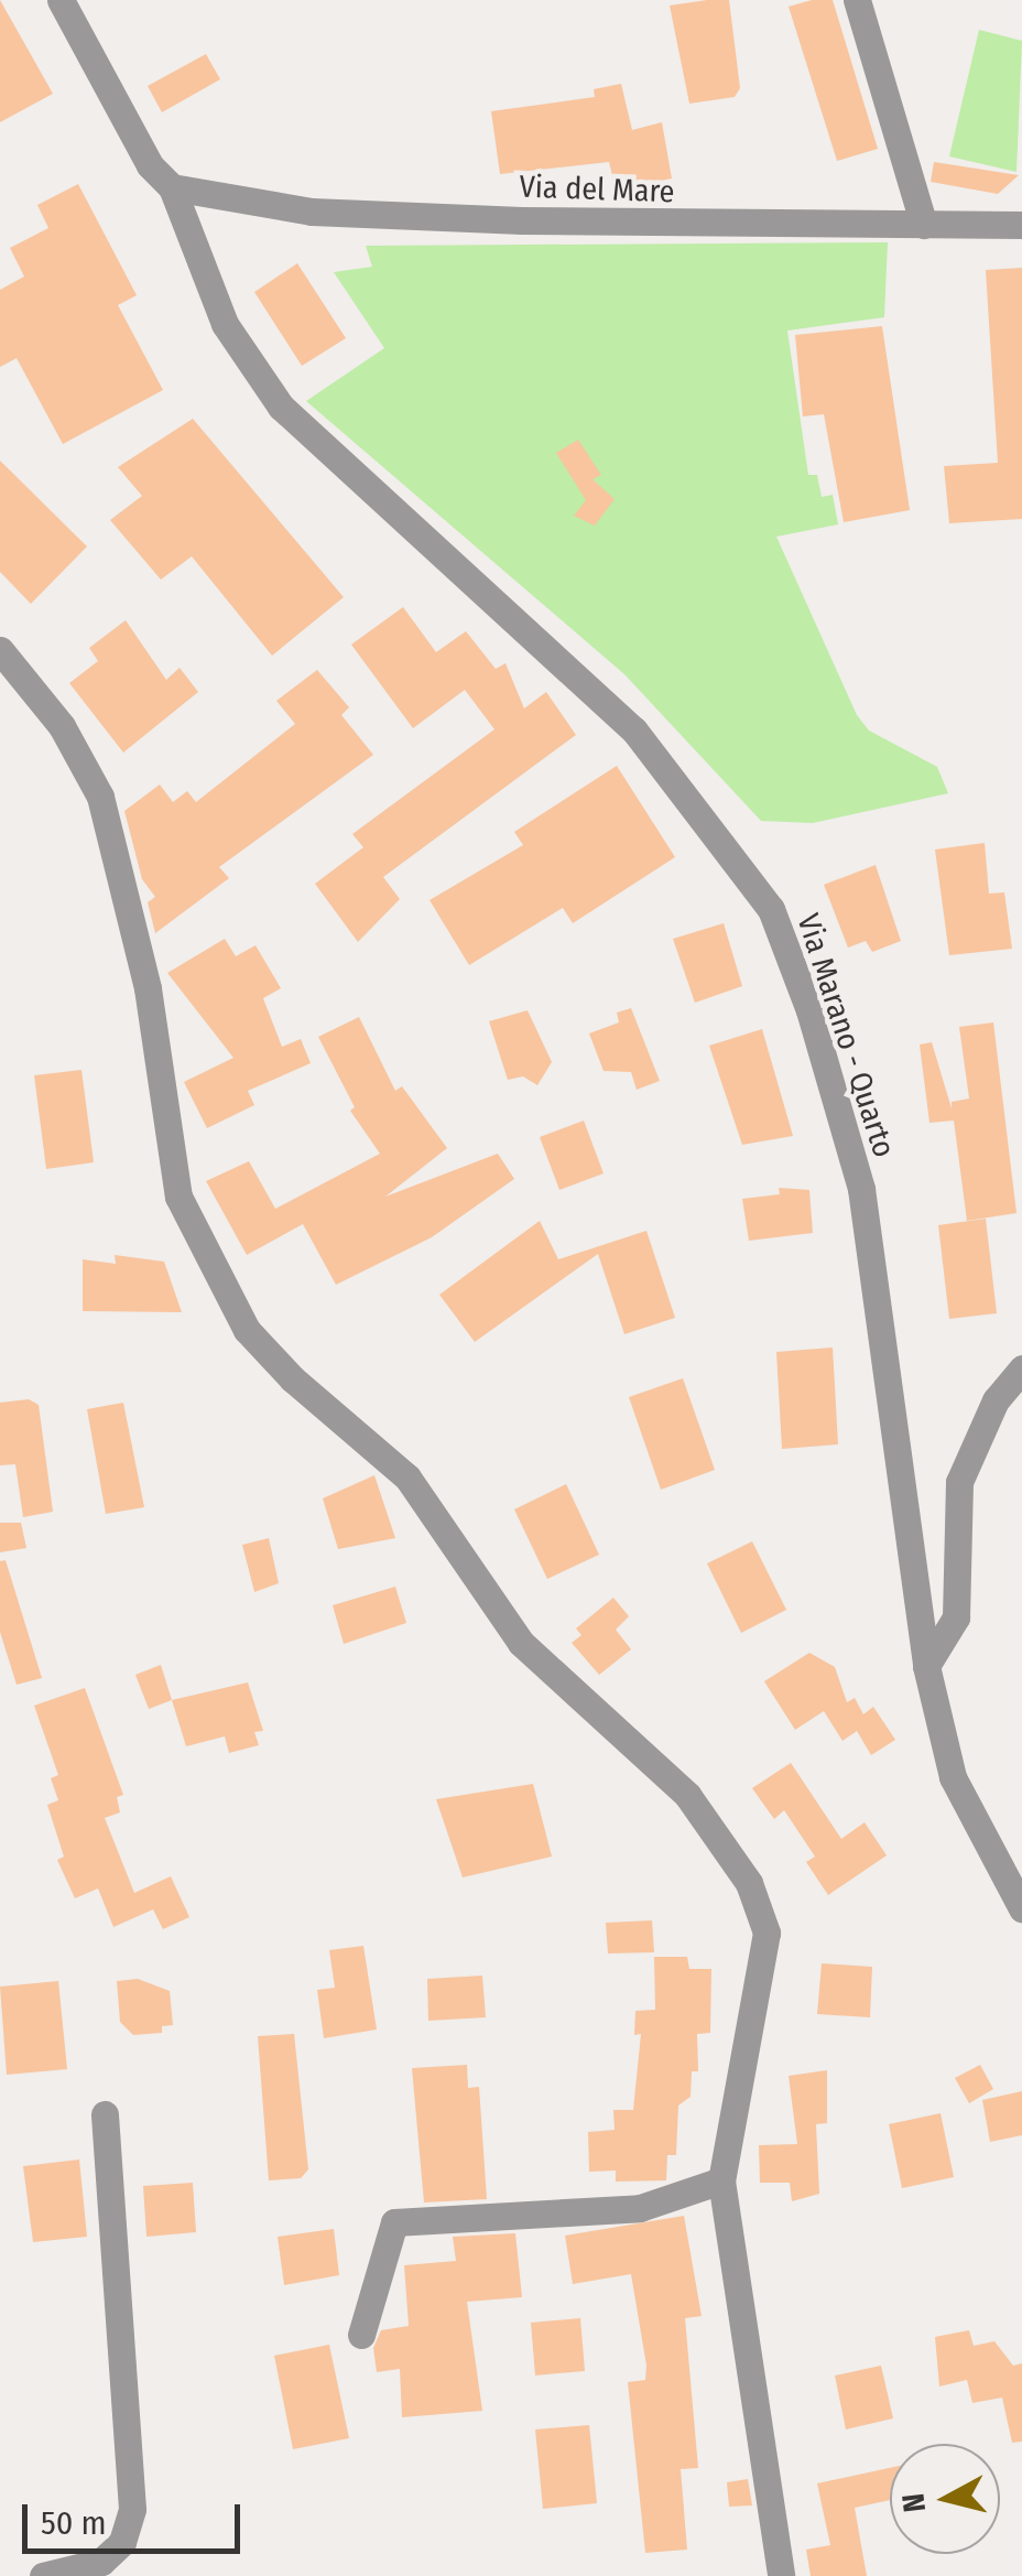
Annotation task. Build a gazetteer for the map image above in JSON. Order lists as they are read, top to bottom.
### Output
{
  "streets": {
    "street": ["Via del Mare", "Via Marano - Quarto"]
  },
  "crossings": [
    ["Via del Mare", "Via Marano - Quarto"]
  ],
  "scale_bar": "50 m",
  "north": "left"
}
